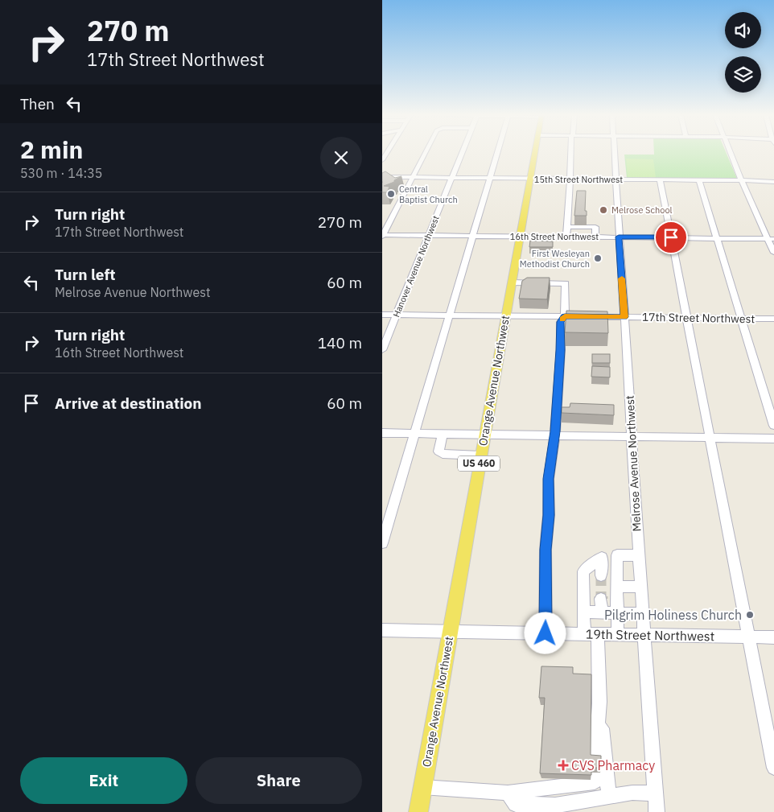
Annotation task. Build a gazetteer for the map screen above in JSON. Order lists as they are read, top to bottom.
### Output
{
  "streets": {
    "main road": ["Orange Avenue Northwest", "US 460"],
    "street": [
      "15th Street Northwest",
      "16th Street Northwest",
      "Hanover Avenue Northwest",
      "17th Street Northwest",
      "Melrose Avenue Northwest",
      "19th Street Northwest"
    ]
  },
  "crossings": [
    ["15th Street Northwest", "Hanover Avenue Northwest"],
    ["15th Street Northwest", "Orange Avenue Northwest"],
    ["15th Street Northwest", "Melrose Avenue Northwest"],
    ["16th Street Northwest", "Hanover Avenue Northwest"],
    ["16th Street Northwest", "Orange Avenue Northwest"],
    ["16th Street Northwest", "Melrose Avenue Northwest"],
    ["Hanover Avenue Northwest", "17th Street Northwest"],
    ["17th Street Northwest", "Orange Avenue Northwest"],
    ["17th Street Northwest", "Melrose Avenue Northwest"],
    ["Orange Avenue Northwest", "19th Street Northwest"],
    ["Melrose Avenue Northwest", "19th Street Northwest"]
  ],
  "places": {
    "other": [
      "Central Baptist Church",
      "Melrose School",
      "First Wesleyan Methodist Church",
      "Pilgrim Holiness Church"
    ],
    "health": ["CVS Pharmacy"]
  },
  "page": {
    "turn": ["270 m", "17th Street Northwest"],
    "then": "Then",
    "heading": ["2 min", "530 m · 14:35"],
    "list": [
      {
        "name": "Turn right",
        "note": "17th Street Northwest",
        "value": "270 m"
      },
      {
        "name": "Turn left",
        "note": "Melrose Avenue Northwest",
        "value": "60 m"
      },
      {
        "name": "Turn right",
        "note": "16th Street Northwest",
        "value": "140 m"
      },
      {
        "name": "Arrive at destination",
        "value": "60 m"
      }
    ],
    "buttons": ["Exit", "Share"]
  }
}
